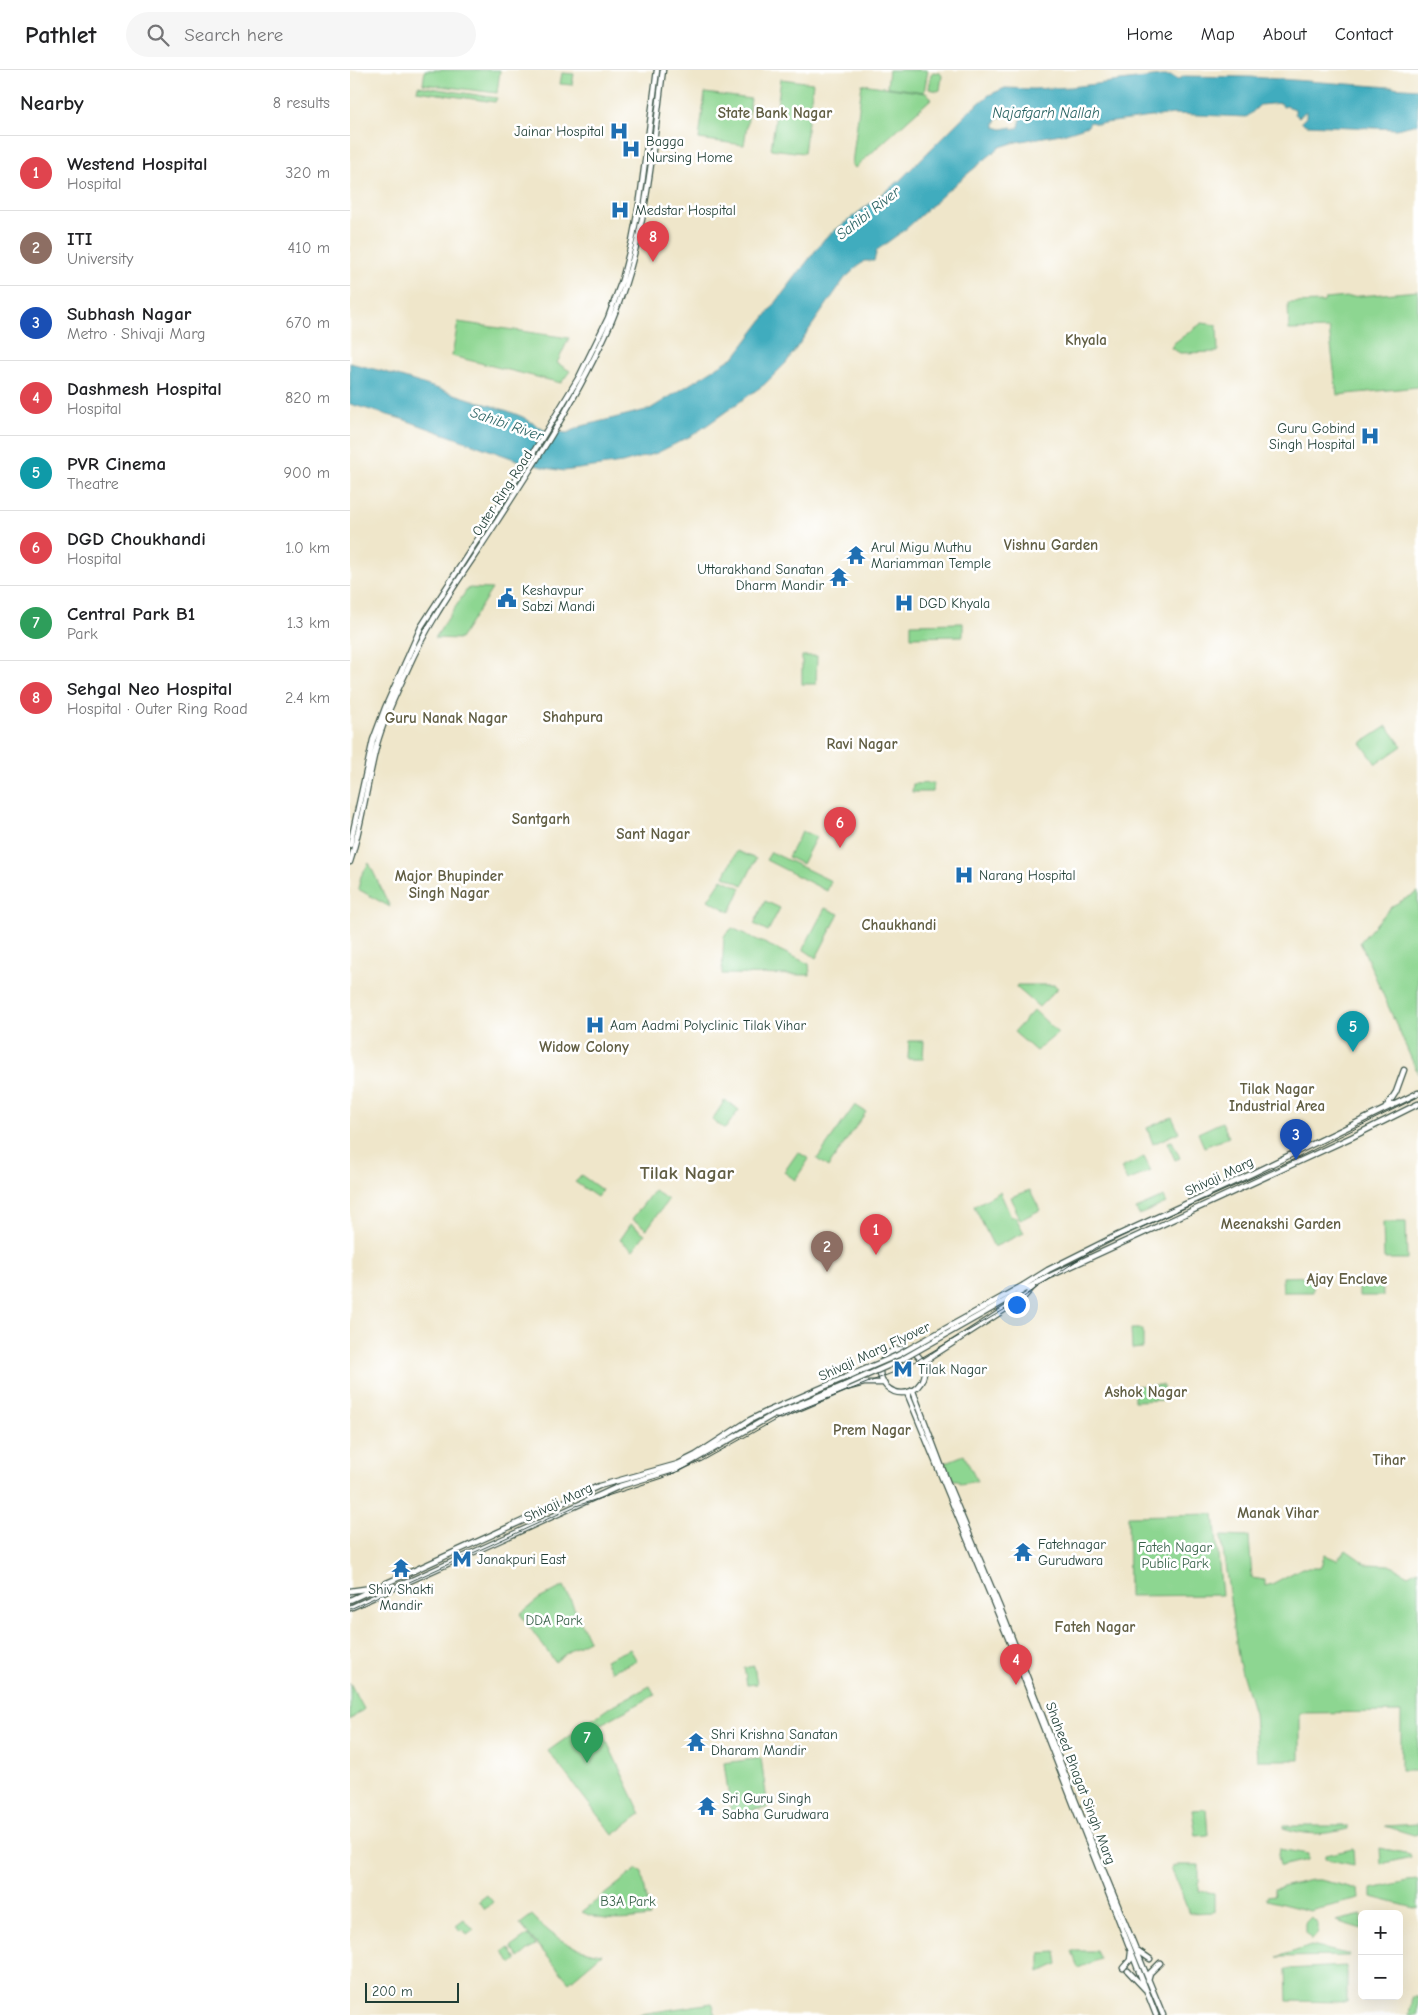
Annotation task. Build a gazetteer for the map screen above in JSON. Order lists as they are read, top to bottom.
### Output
{
  "streets": {
    "main road": [
      "Outer Ring Road",
      "Shivaji Marg",
      "Shivaji Marg Flyover",
      "Shaheed Bhagat Singh Marg"
    ]
  },
  "crossings": [
    ["Shivaji Marg", "Shivaji Marg Flyover"]
  ],
  "districts": [
    "State Bank Nagar",
    "Khyala",
    "Vishnu Garden",
    "Shahpura",
    "Guru Nanak Nagar",
    "Ravi Nagar",
    "Santgarh",
    "Sant Nagar",
    "Major Bhupinder Singh Nagar",
    "Chaukhandi",
    "Widow Colony",
    "Tilak Nagar Industrial Area",
    "Tilak Nagar",
    "Meenakshi Garden",
    "Ajay Enclave",
    "Ashok Nagar",
    "Prem Nagar",
    "Tihar",
    "Manak Vihar",
    "Fateh Nagar"
  ],
  "water": ["Najafgarh Nallah", "Sahibi River"],
  "parks": ["Fateh Nagar Public Park", "DDA Park", "B3A Park"],
  "places": {
    "hospital": [
      "Jainar Hospital",
      "Bagga Nursing Home",
      "Medstar Hospital",
      "Guru Gobind Singh Hospital",
      "DGD Khyala",
      "Narang Hospital",
      "Aam Aadmi Polyclinic Tilak Vihar"
    ],
    "temple": [
      "Arul Migu Muthu Mariamman Temple",
      "Uttarakhand Sanatan Dharm Mandir",
      "Fatehnagar Gurudwara",
      "Shiv Shakti Mandir",
      "Shri Krishna Sanatan Dharam Mandir",
      "Sri Guru Singh Sabha Gurudwara"
    ],
    "public building": ["Keshavpur Sabzi Mandi"],
    "metro station": ["Tilak Nagar", "Janakpuri East"]
  },
  "scale_bar": "200 m",
  "page": {
    "header": "Pathlet",
    "search": "Search here",
    "nav": [
      "Home",
      "Map",
      "About",
      "Contact"
    ],
    "heading": ["Nearby", "8 results"],
    "list": [
      {
        "mark": "1",
        "name": "Westend Hospital",
        "note": "Hospital",
        "value": "320 m"
      },
      {
        "mark": "2",
        "name": "ITI",
        "note": "University",
        "value": "410 m"
      },
      {
        "mark": "3",
        "name": "Subhash Nagar",
        "note": "Metro · Shivaji Marg",
        "value": "670 m"
      },
      {
        "mark": "4",
        "name": "Dashmesh Hospital",
        "note": "Hospital",
        "value": "820 m"
      },
      {
        "mark": "5",
        "name": "PVR Cinema",
        "note": "Theatre",
        "value": "900 m"
      },
      {
        "mark": "6",
        "name": "DGD Choukhandi",
        "note": "Hospital",
        "value": "1.0 km"
      },
      {
        "mark": "7",
        "name": "Central Park B1",
        "note": "Park",
        "value": "1.3 km"
      },
      {
        "mark": "8",
        "name": "Sehgal Neo Hospital",
        "note": "Hospital · Outer Ring Road",
        "value": "2.4 km"
      }
    ],
    "pins": [
      "8",
      "6",
      "5",
      "3",
      "1",
      "2",
      "4",
      "7"
    ],
    "map_buttons": ["+", "−"],
    "scale": "200 m"
  }
}
